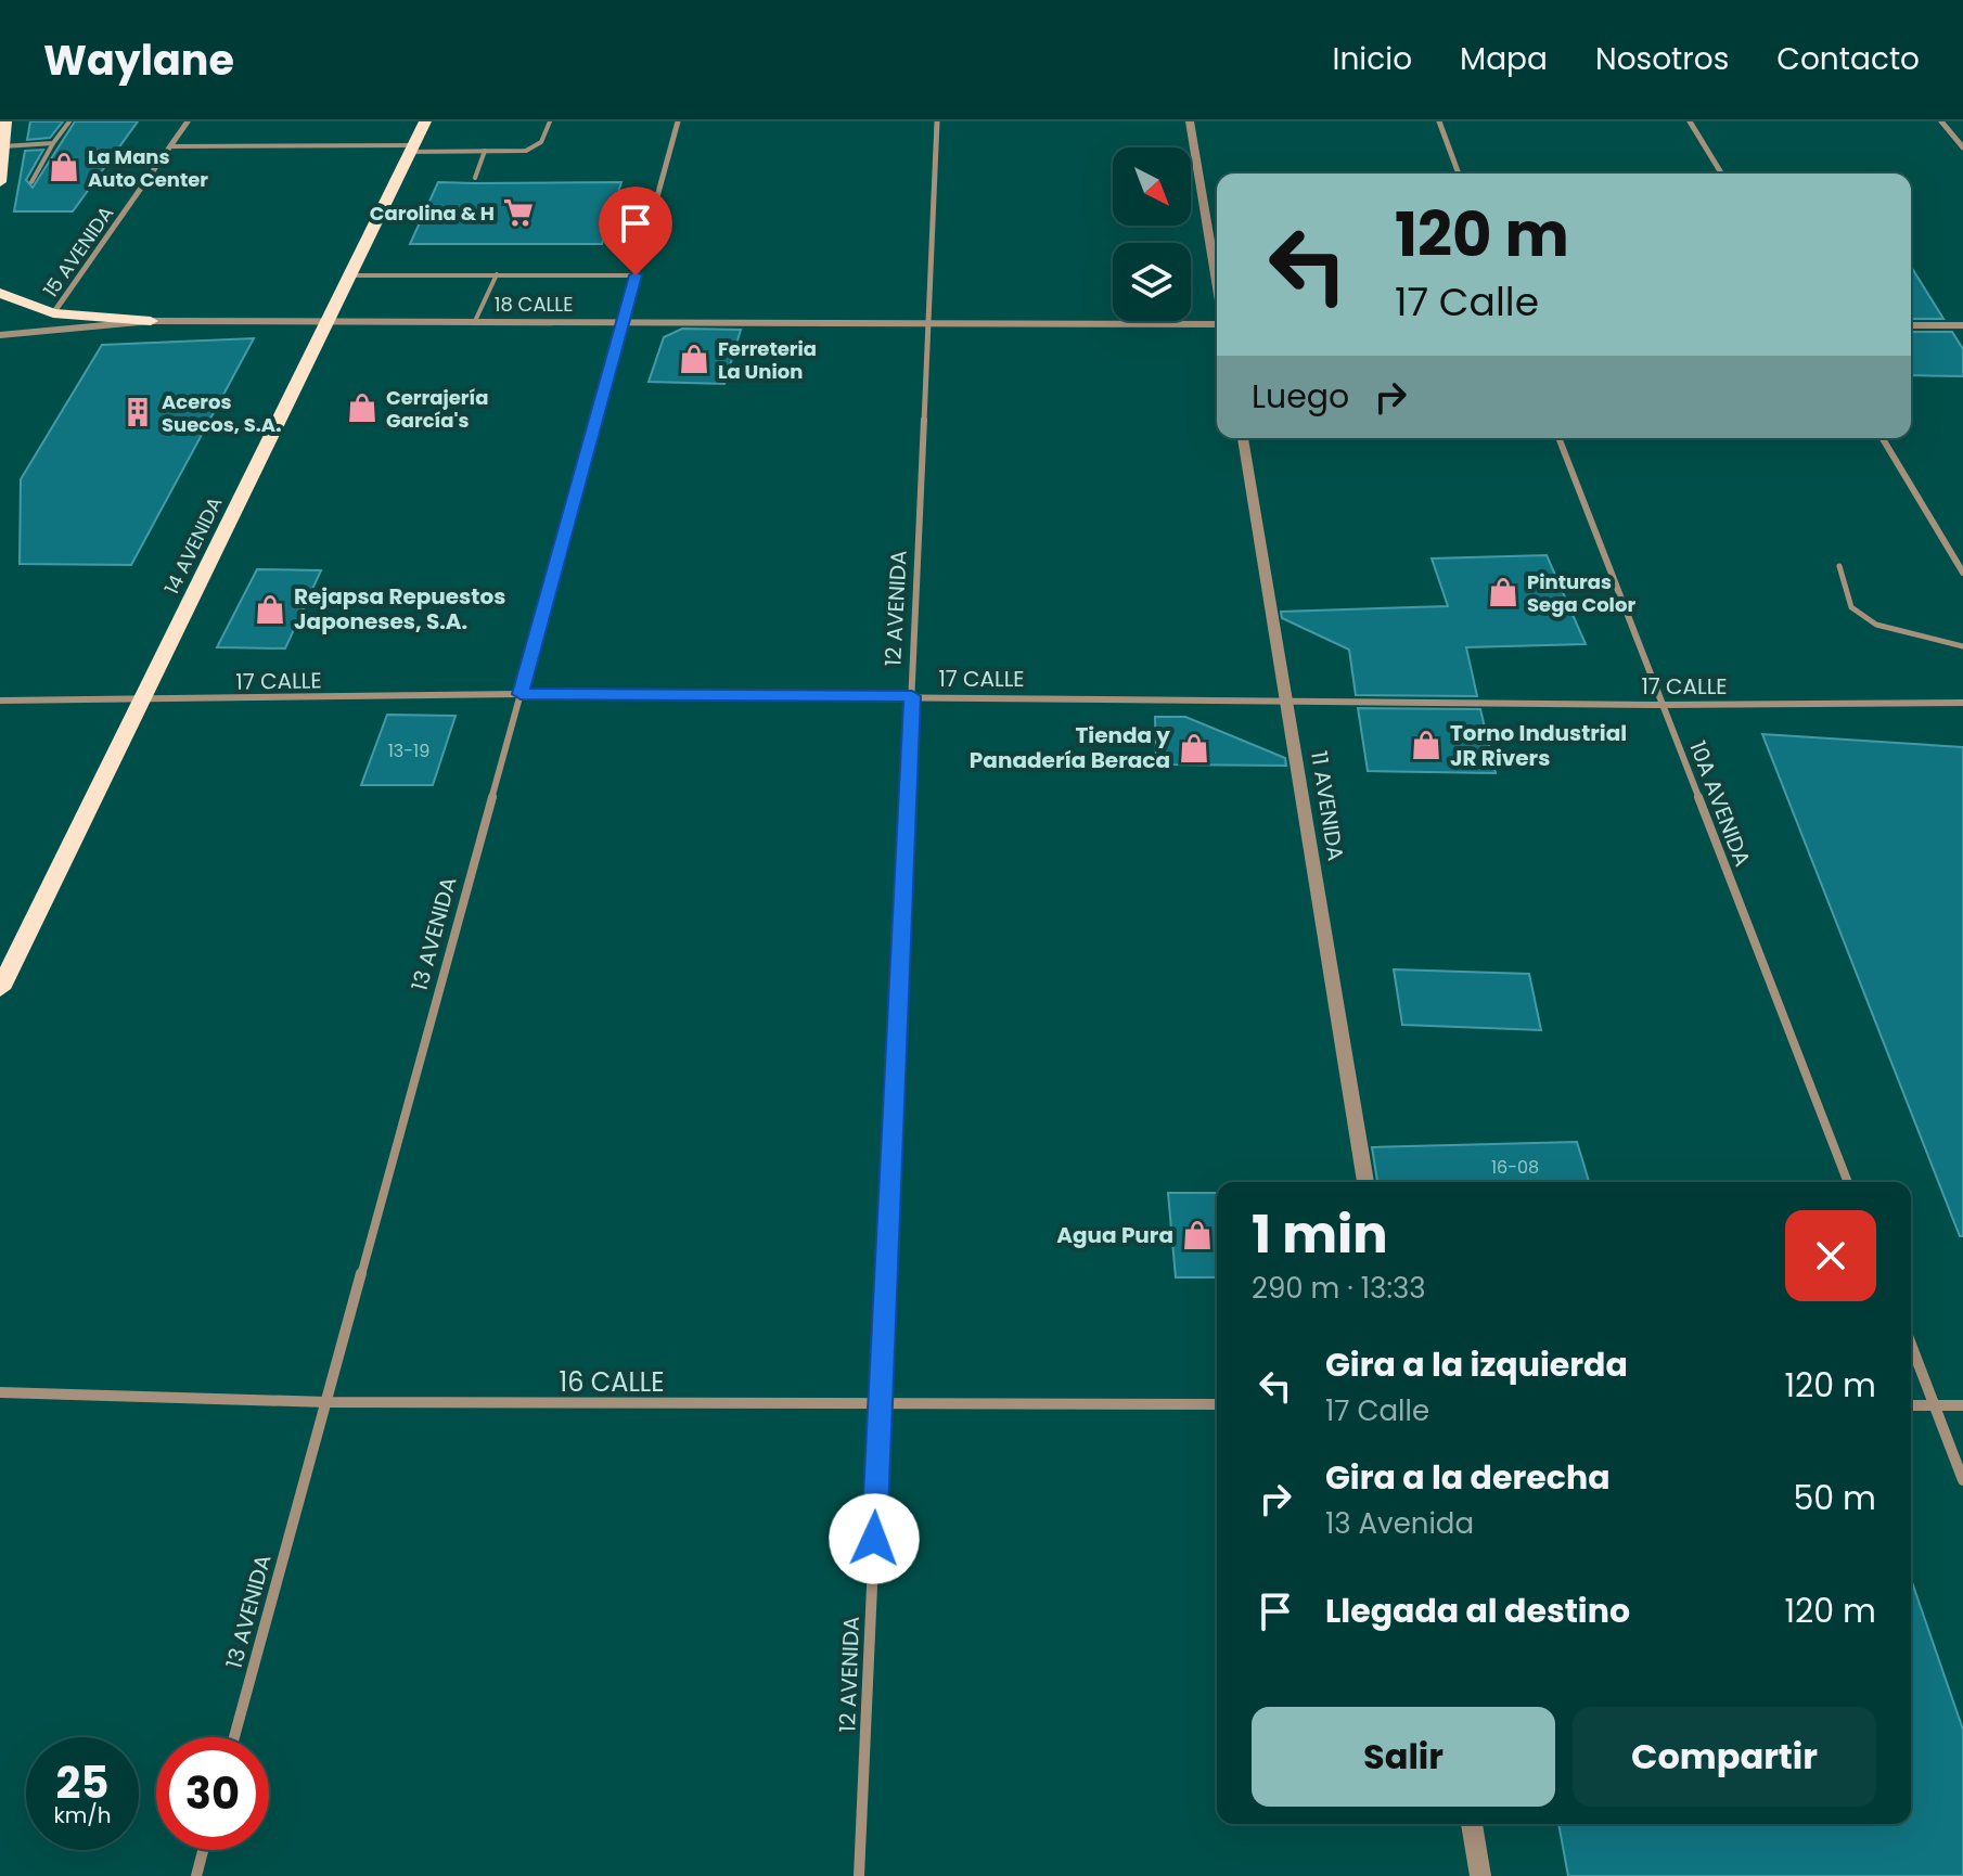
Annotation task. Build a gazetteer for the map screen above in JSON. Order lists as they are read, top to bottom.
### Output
{
  "streets": {
    "main road": ["14 AVENIDA"],
    "street": [
      "15 AVENIDA",
      "18 CALLE",
      "12 AVENIDA",
      "17 CALLE",
      "10A AVENIDA",
      "11 AVENIDA",
      "13 AVENIDA",
      "16 CALLE"
    ]
  },
  "crossings": [
    ["18 CALLE", "14 AVENIDA"],
    ["18 CALLE", "12 AVENIDA"],
    ["18 CALLE", "13 AVENIDA"],
    ["14 AVENIDA", "17 CALLE"],
    ["12 AVENIDA", "17 CALLE"],
    ["12 AVENIDA", "16 CALLE"],
    ["17 CALLE", "10A AVENIDA"],
    ["17 CALLE", "11 AVENIDA"],
    ["17 CALLE", "13 AVENIDA"],
    ["13 AVENIDA", "16 CALLE"]
  ],
  "places": {
    "shop": [
      "La Mans Auto Center",
      "Ferreteria La Union",
      "Cerrajería García's",
      "Pinturas Sega Color",
      "Rejapsa Repuestos Japoneses, S.A.",
      "Torno Industrial JR Rivers",
      "Tienda y Panadería Beraca",
      "Agua Pura"
    ],
    "supermarket": ["Carolina & H"],
    "building": ["Aceros Suecos, S.A."]
  },
  "house_numbers": ["13-19", "16-08"],
  "north": "bottom right",
  "page": {
    "header": "Waylane",
    "nav": [
      "Inicio",
      "Mapa",
      "Nosotros",
      "Contacto"
    ],
    "turn": ["120 m", "17 Calle"],
    "then": "Luego",
    "heading": ["1 min", "290 m · 13:33"],
    "list": [
      {
        "name": "Gira a la izquierda",
        "note": "17 Calle",
        "value": "120 m"
      },
      {
        "name": "Gira a la derecha",
        "note": "13 Avenida",
        "value": "50 m"
      },
      {
        "name": "Llegada al destino",
        "value": "120 m"
      }
    ],
    "buttons": ["Salir", "Compartir"],
    "speed": "25 km/h",
    "limit": "30"
  }
}
